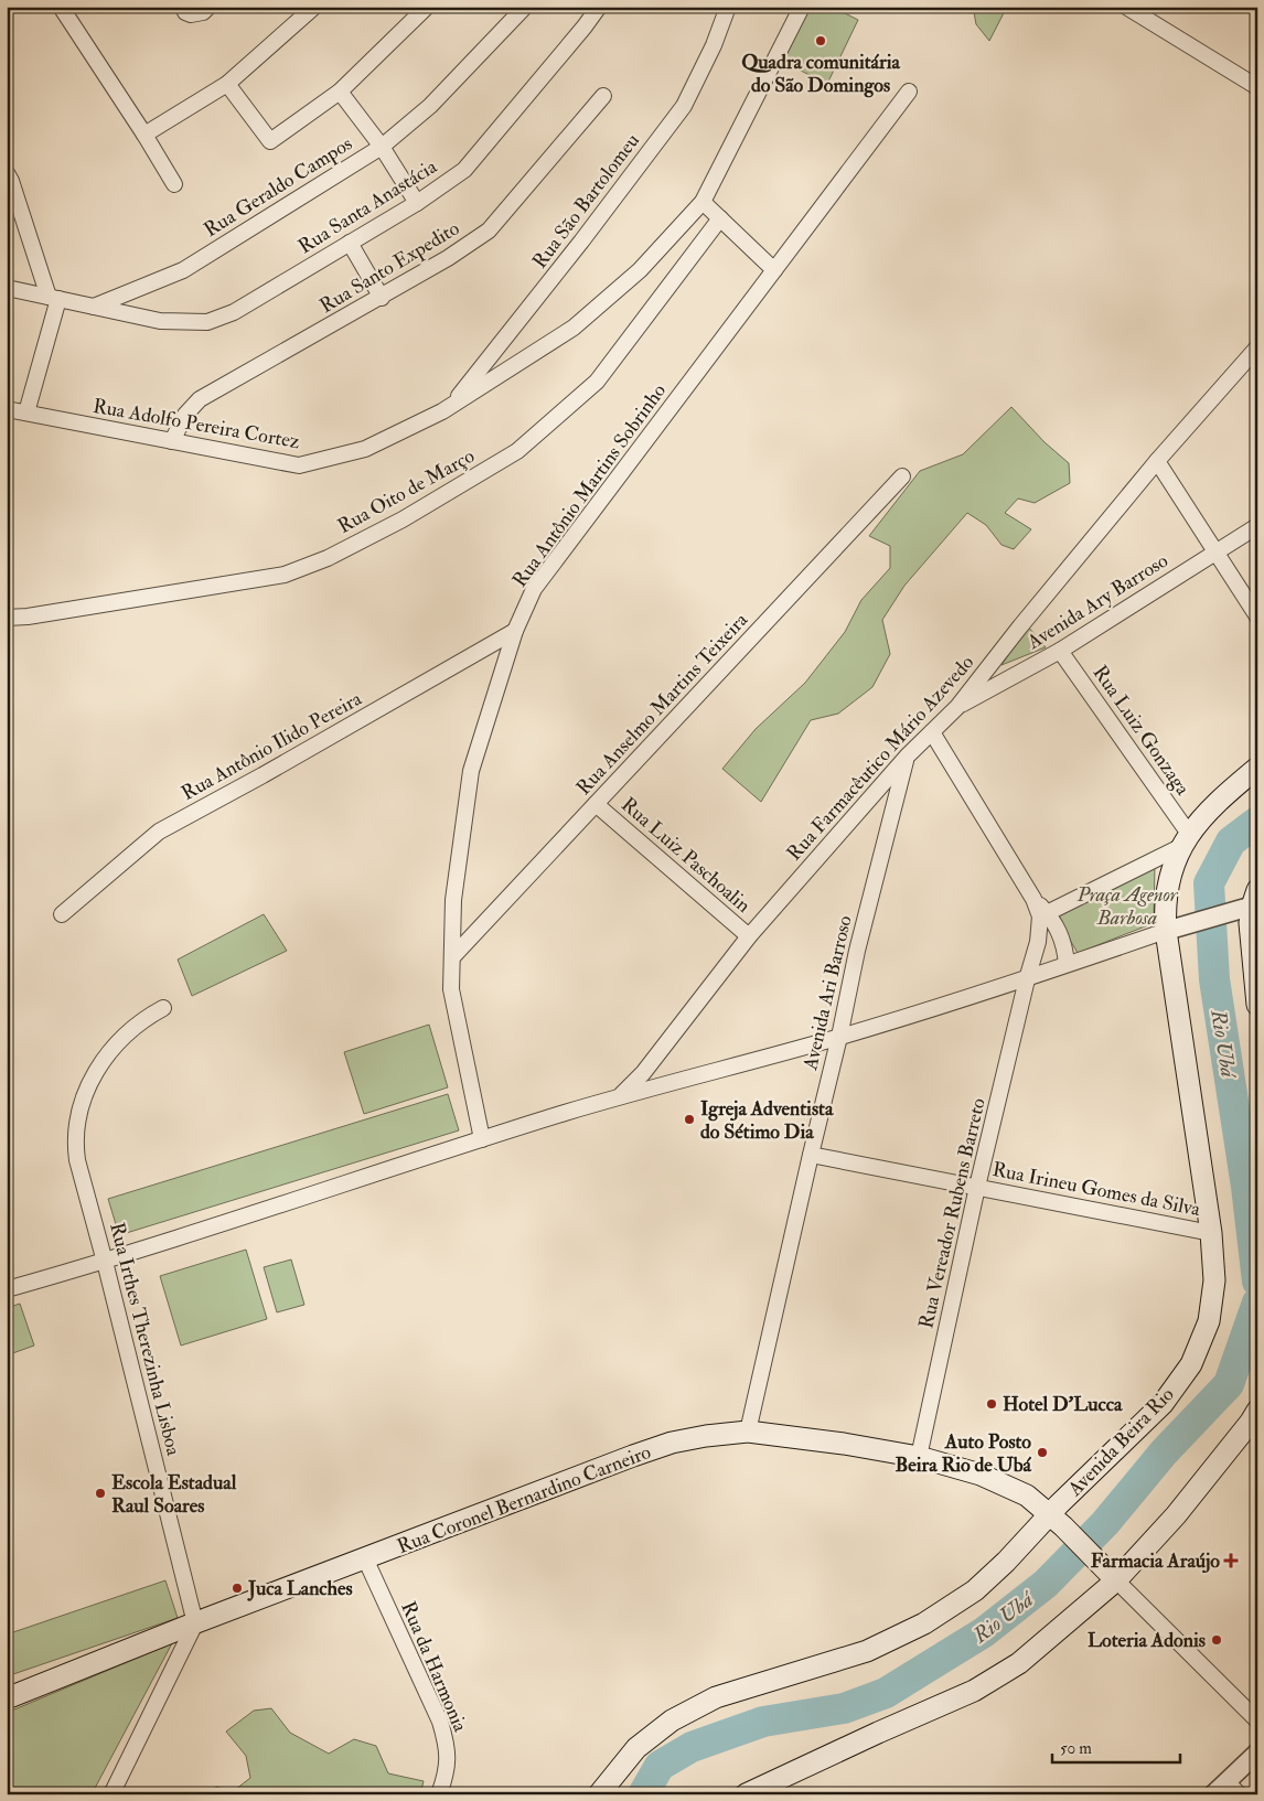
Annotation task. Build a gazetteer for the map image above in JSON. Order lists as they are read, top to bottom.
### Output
{
  "streets": {
    "main road": ["Avenida Beira Rio", "Rua Coronel Bernardino Carneiro"],
    "street": [
      "Rua Geraldo Campos",
      "Rua São Bartolomeu",
      "Rua Santa Anastácia",
      "Rua Santo Expedito",
      "Rua Adolfo Pereira Cortez",
      "Rua Antônio Martins Sobrinho",
      "Rua Oito de Março",
      "Avenida Ary Barroso",
      "Rua Anselmo Martins Teixeira",
      "Rua Luiz Gonzaga",
      "Rua Antônio Ilido Pereira",
      "Rua Farmacêutico Mário Azevedo",
      "Rua Luiz Paschoalin",
      "Avenida Ari Barroso",
      "Rua Irineu Gomes da Silva",
      "Rua Vereador Rubens Barreto",
      "Rua Irthes Therezinha Lisboa",
      "Rua da Harmonia"
    ]
  },
  "crossings": [
    ["Rua Geraldo Campos", "Rua Santa Anastácia"],
    ["Rua São Bartolomeu", "Rua Adolfo Pereira Cortez"],
    ["Rua Santo Expedito", "Rua Adolfo Pereira Cortez"],
    ["Rua Antônio Martins Sobrinho", "Rua Anselmo Martins Teixeira"],
    ["Rua Antônio Martins Sobrinho", "Rua Antônio Ilido Pereira"],
    ["Avenida Ary Barroso", "Rua Luiz Gonzaga"],
    ["Avenida Ary Barroso", "Rua Farmacêutico Mário Azevedo"],
    ["Rua Anselmo Martins Teixeira", "Rua Luiz Paschoalin"],
    ["Rua Luiz Gonzaga", "Avenida Beira Rio"],
    ["Rua Farmacêutico Mário Azevedo", "Rua Luiz Paschoalin"],
    ["Rua Farmacêutico Mário Azevedo", "Avenida Ari Barroso"],
    ["Avenida Ari Barroso", "Rua Irineu Gomes da Silva"],
    ["Avenida Ari Barroso", "Rua Coronel Bernardino Carneiro"],
    ["Rua Irineu Gomes da Silva", "Rua Vereador Rubens Barreto"],
    ["Rua Irineu Gomes da Silva", "Avenida Beira Rio"],
    ["Rua Vereador Rubens Barreto", "Rua Coronel Bernardino Carneiro"],
    ["Rua Irthes Therezinha Lisboa", "Rua Coronel Bernardino Carneiro"],
    ["Avenida Beira Rio", "Rua Coronel Bernardino Carneiro"],
    ["Rua Coronel Bernardino Carneiro", "Rua da Harmonia"]
  ],
  "water": ["Rio Ubá"],
  "parks": ["Praça Agenor Barbosa"],
  "places": {
    "other": [
      "Quadra comunitária do São Domingos",
      "Igreja Adventista do Sétimo Dia",
      "Hotel D'Lucca",
      "Auto Posto Beira Rio de Ubá",
      "Escola Estadual Raul Soares",
      "Juca Lanches",
      "Loteria Adonis"
    ],
    "health": ["Farmacia Araújo"]
  },
  "scale_bar": "50 m"
}
